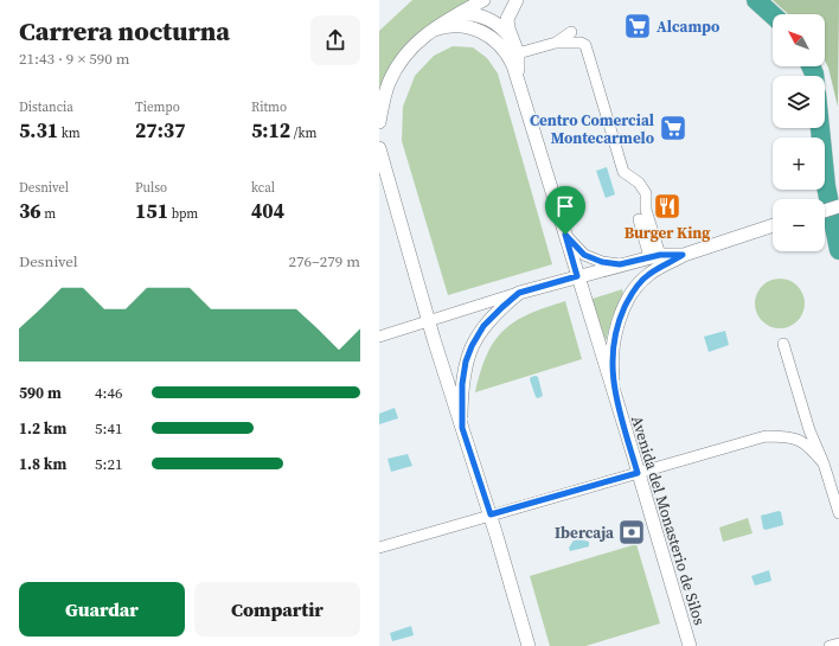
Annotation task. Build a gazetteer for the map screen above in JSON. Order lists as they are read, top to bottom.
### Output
{
  "streets": {
    "street": ["Avenida del Monasterio de Silos"]
  },
  "places": {
    "supermarket": ["Alcampo", "Centro Comercial Montecarmelo"],
    "restaurant": ["Burger King"],
    "bank": ["Ibercaja"]
  },
  "north": "top left",
  "page": {
    "heading": ["Carrera nocturna", "21:43 · 9 × 590 m"],
    "map_buttons": ["+", "−"],
    "stats": [
      ["Distancia", "5.31 km"],
      ["Tiempo", "27:37"],
      ["Ritmo", "5:12 /km"],
      ["Desnivel", "36 m"],
      ["Pulso", "151 bpm"],
      ["kcal", "404"]
    ],
    "chart": ["Desnivel", "276–279 m"],
    "list": [
      {
        "name": "590 m",
        "note": "4:46"
      },
      {
        "name": "1.2 km",
        "note": "5:41"
      },
      {
        "name": "1.8 km",
        "note": "5:21"
      }
    ],
    "buttons": ["Guardar", "Compartir"]
  }
}
